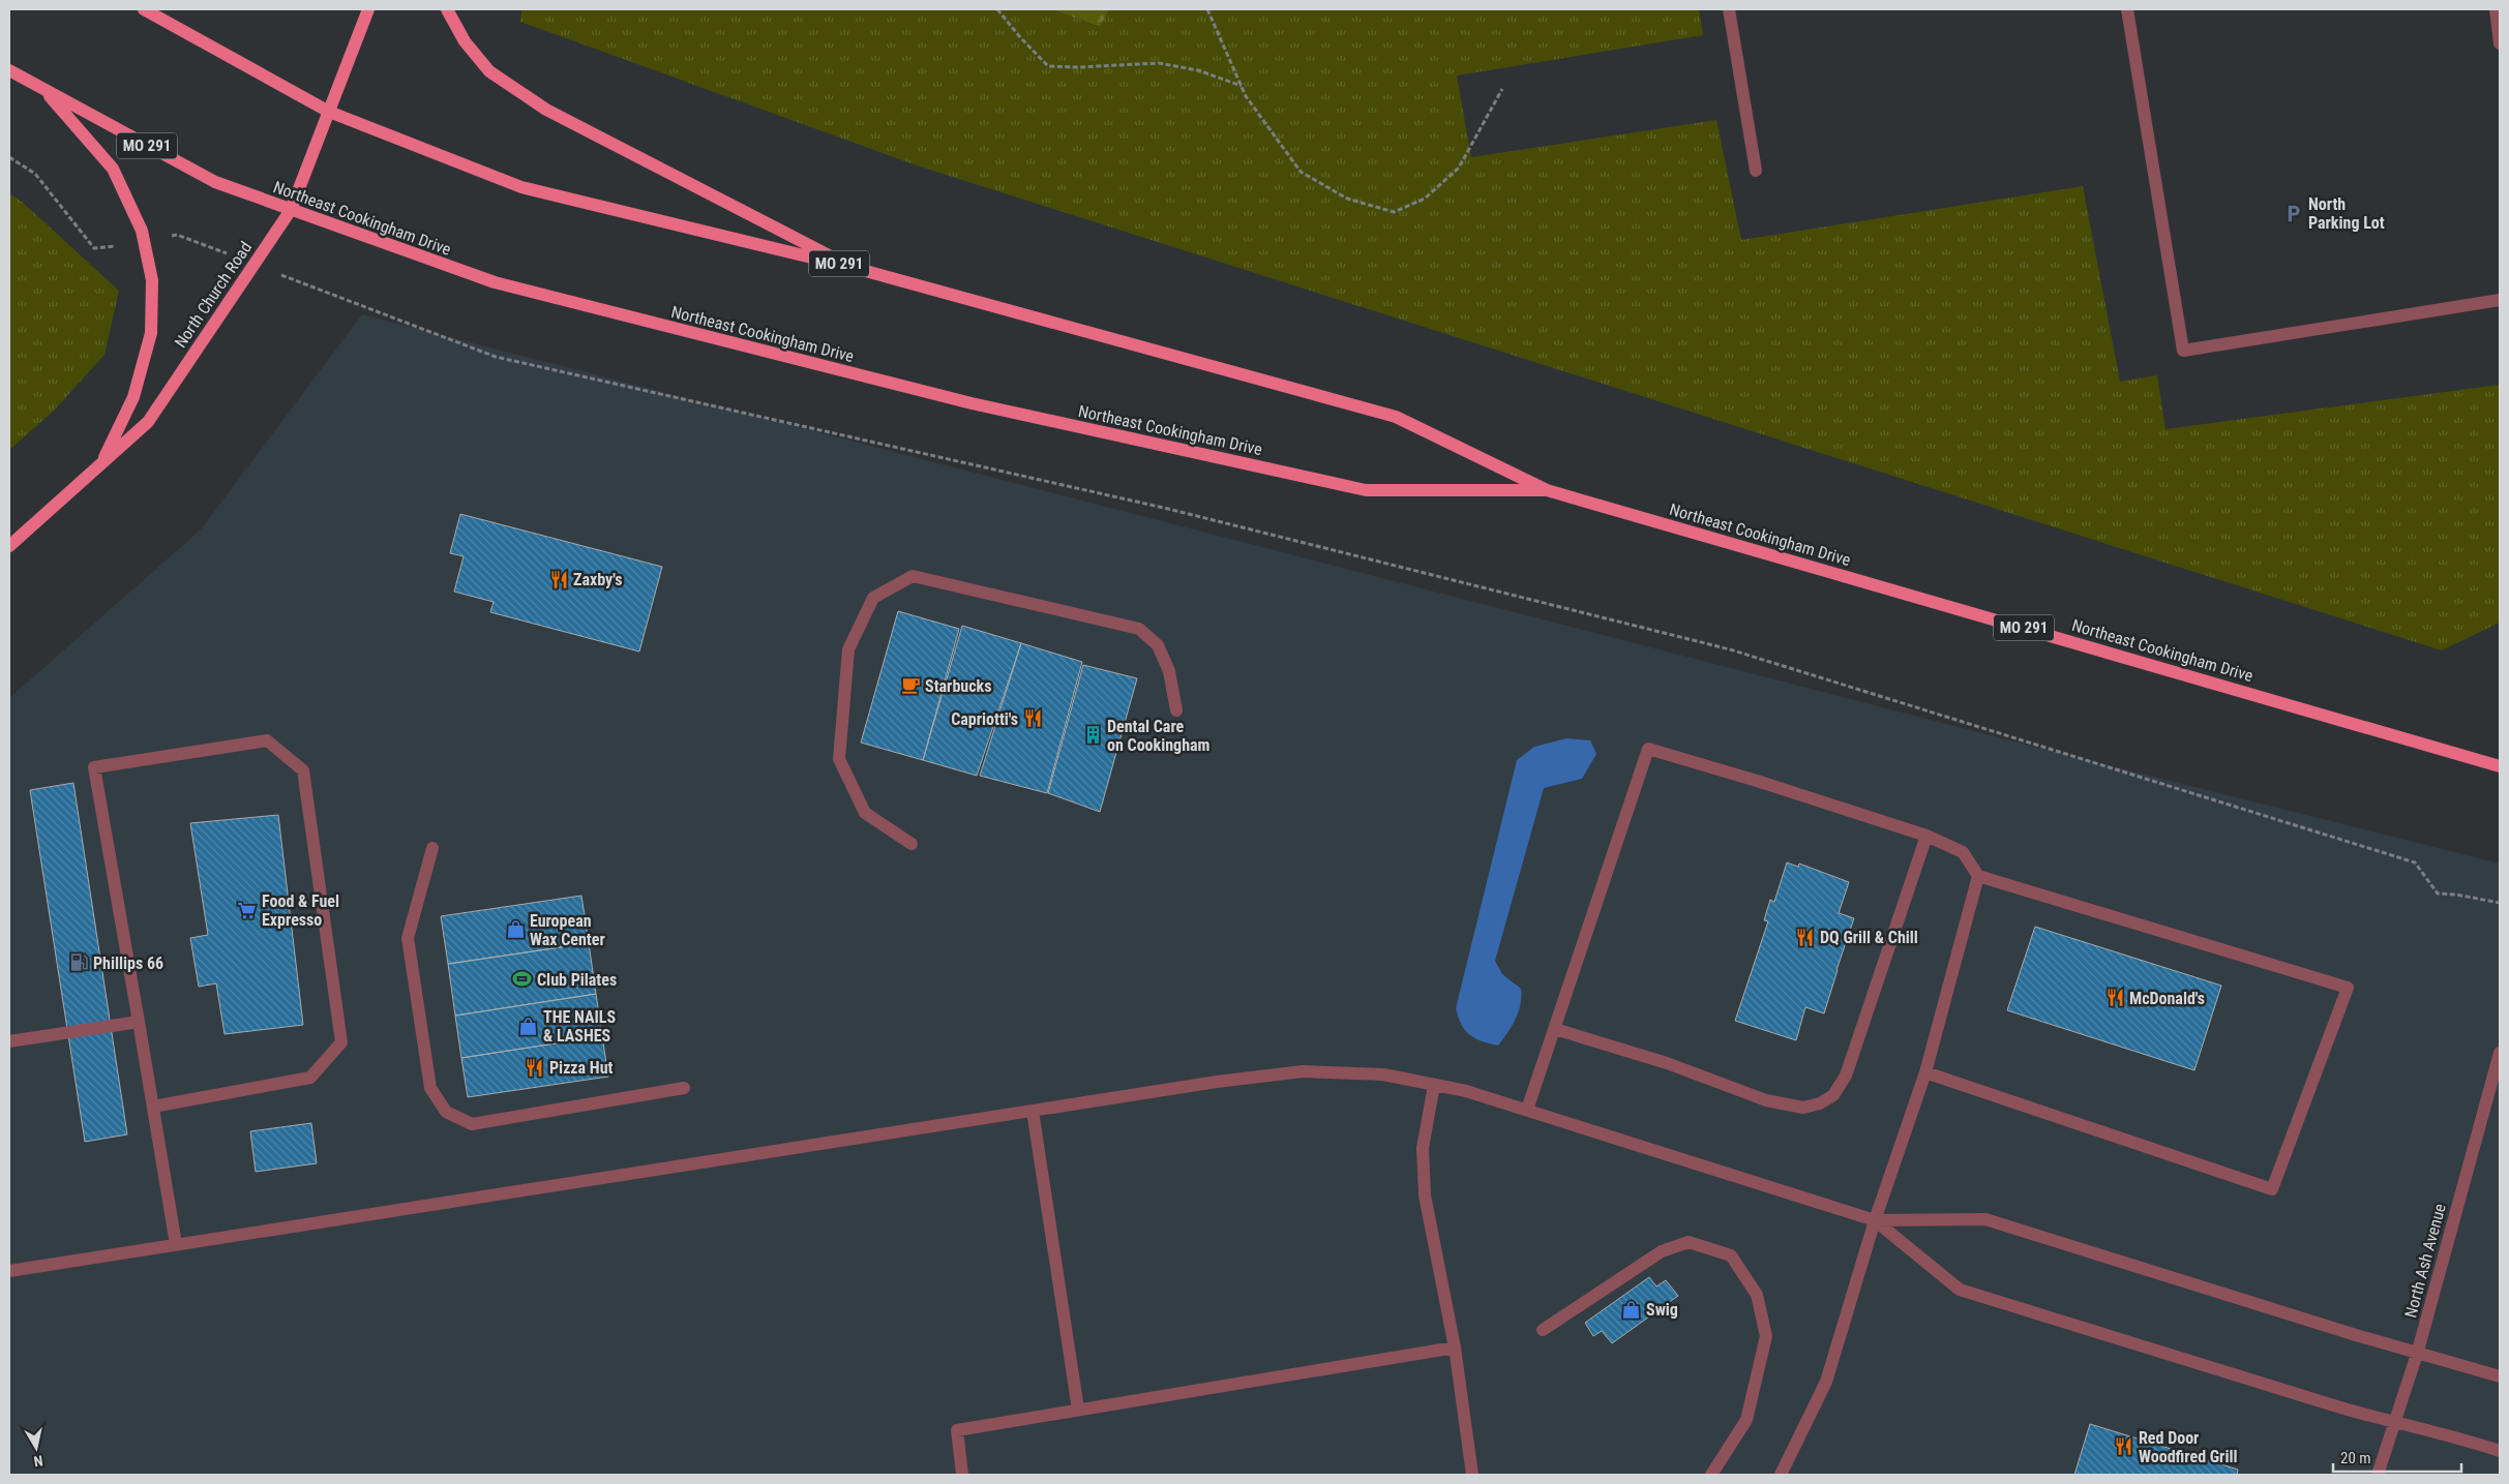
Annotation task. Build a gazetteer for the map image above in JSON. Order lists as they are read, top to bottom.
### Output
{
  "streets": {
    "main road": ["MO 291", "Northeast Cookingham Drive", "North Church Road"],
    "street": ["North Ash Avenue"]
  },
  "crossings": [
    ["Northeast Cookingham Drive", "North Church Road"]
  ],
  "places": {
    "parking": ["North Parking Lot"],
    "restaurant": [
      "Zaxby's",
      "Capriotti's",
      "DQ Grill & Chill",
      "McDonald's",
      "Pizza Hut",
      "Red Door Woodfired Grill"
    ],
    "cafe": ["Starbucks"],
    "building": ["Dental Care on Cookingham"],
    "supermarket": ["Food & Fuel Expresso"],
    "shop": ["European Wax Center", "THE NAILS & LASHES", "Swig"],
    "fuel station": ["Phillips 66"],
    "sports": ["Club Pilates"]
  },
  "scale_bar": "20 m",
  "north": "bottom"
}
